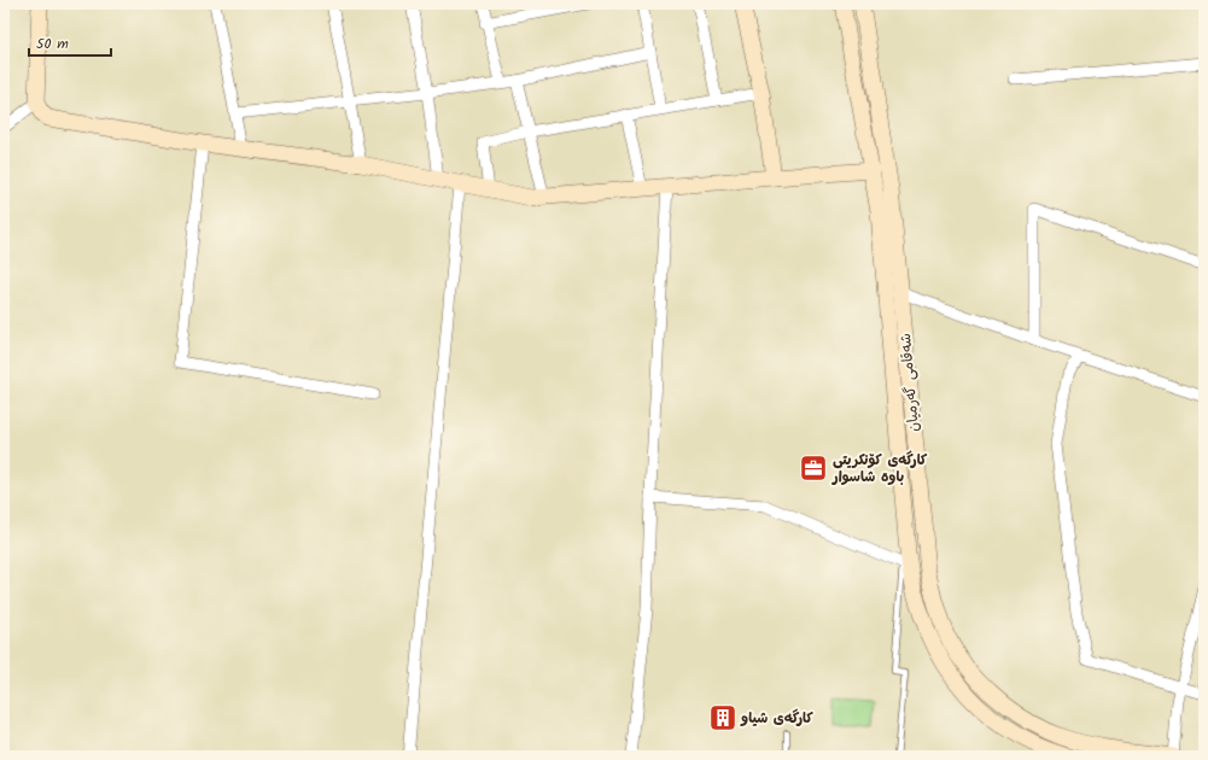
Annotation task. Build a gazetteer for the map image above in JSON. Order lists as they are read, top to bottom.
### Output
{
  "streets": {
    "main road": ["شەقامی گەرمیان"]
  },
  "places": {
    "office": ["کارگەی کۆنکریتی باوە شاسوار"],
    "building": ["کارگەی شیاو"]
  },
  "scale_bar": "50 m"
}
